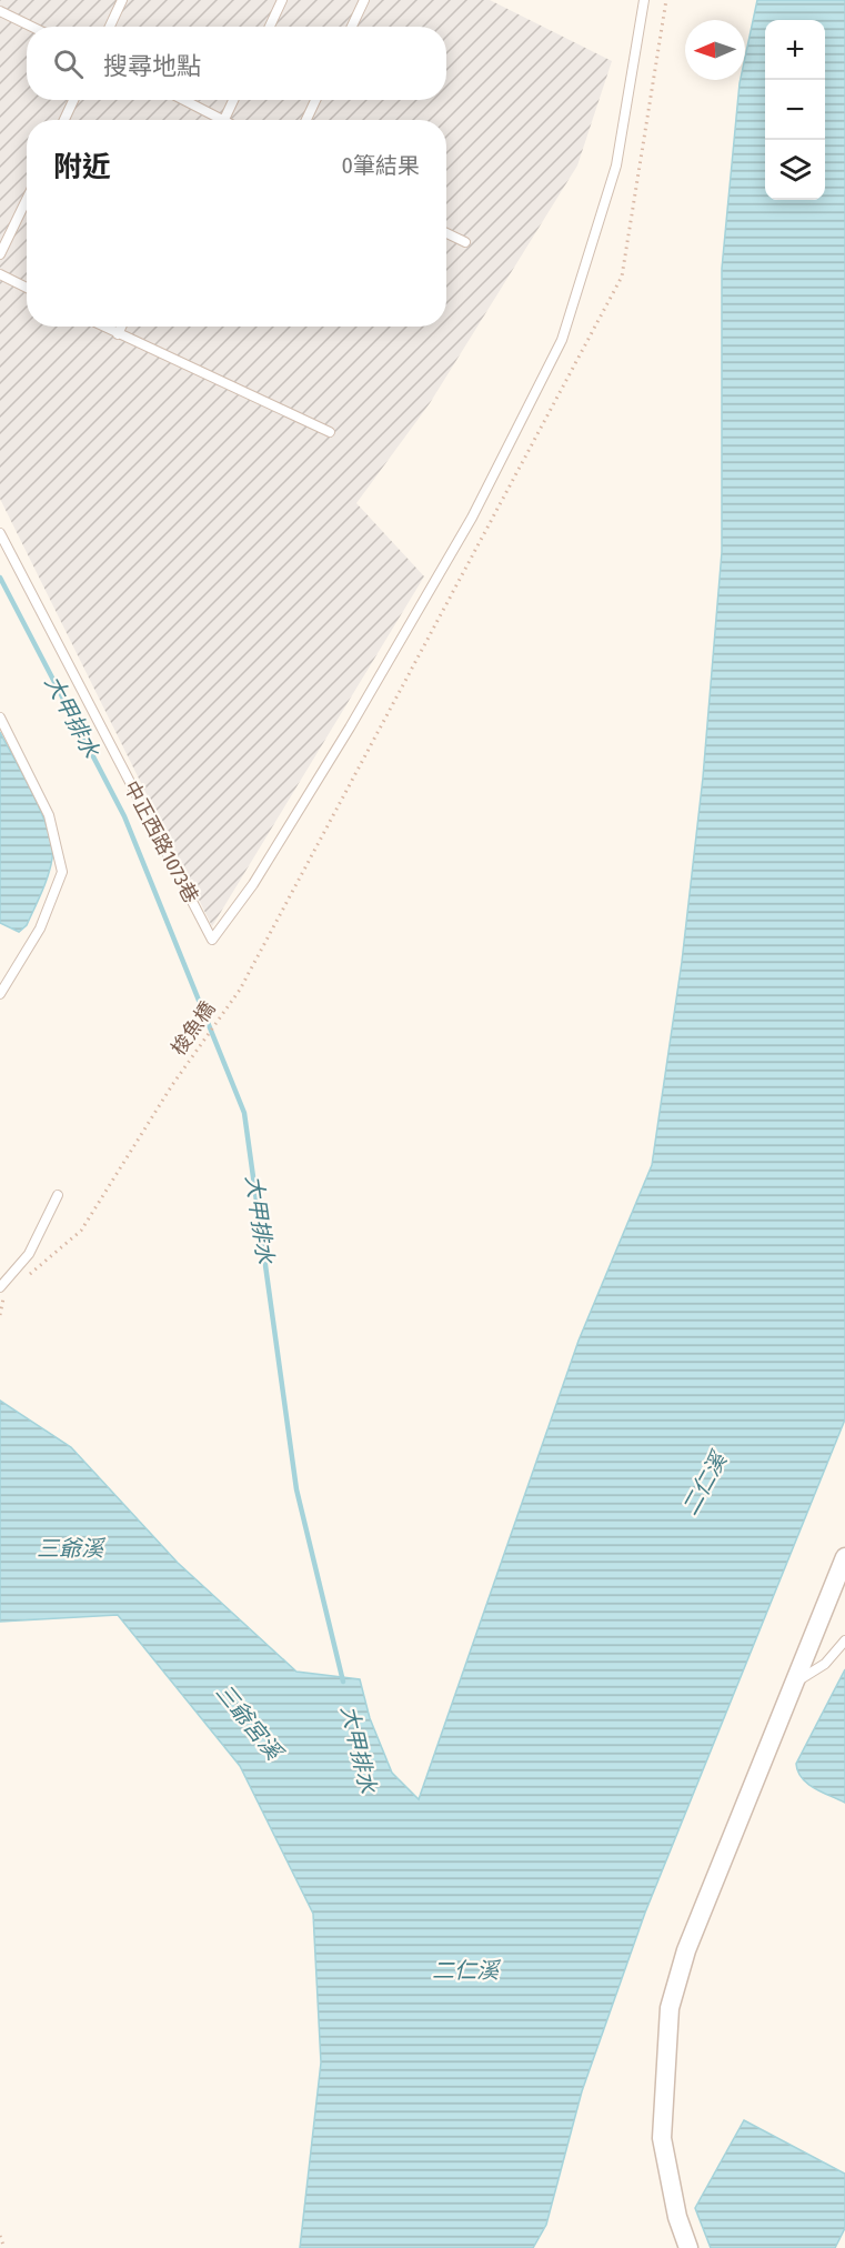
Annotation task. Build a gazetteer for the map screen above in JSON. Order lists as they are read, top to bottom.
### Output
{
  "streets": {
    "lane": ["中正西路1073巷"],
    "path": ["梭魚橋"]
  },
  "water": [
    "大甲排水",
    "二仁溪",
    "三爺溪",
    "三爺宮溪"
  ],
  "north": "left",
  "page": {
    "map_buttons": ["+", "−"],
    "search": "搜尋地點",
    "heading": ["附近", "0筆結果"]
  }
}
